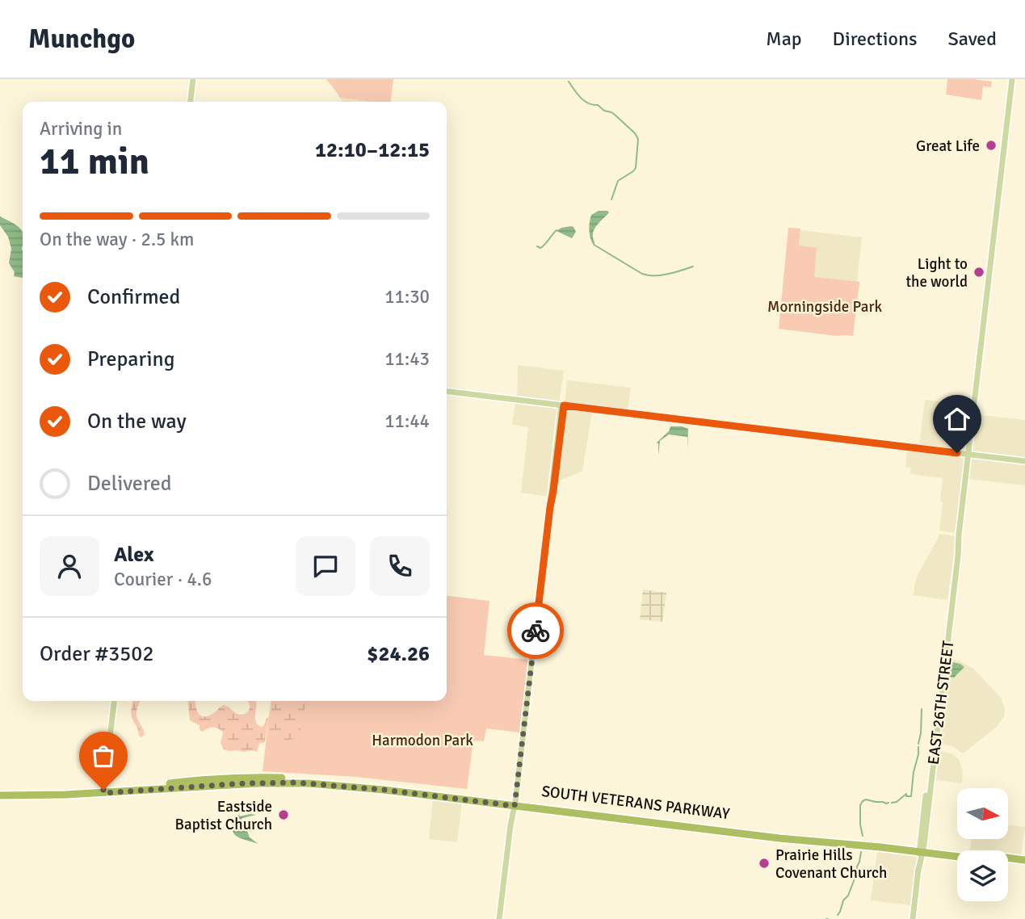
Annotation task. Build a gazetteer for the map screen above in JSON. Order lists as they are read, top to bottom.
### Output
{
  "streets": {
    "highway": ["SOUTH VETERANS PARKWAY"],
    "main road": ["EAST 26TH STREET"]
  },
  "crossings": [
    ["EAST 26TH STREET", "SOUTH VETERANS PARKWAY"]
  ],
  "parks": ["Morningside Park", "Harmodon Park"],
  "places": [
    "Great Life",
    "Light to the world",
    "Eastside Baptist Church",
    "Prairie Hills Covenant Church"
  ],
  "north": "right",
  "page": {
    "header": "Munchgo",
    "nav": ["Map", "Directions", "Saved"],
    "heading": ["11 min", "Arriving in", "12:10–12:15"],
    "panel": [
      "Alex",
      "Courier · 4.6",
      "Order #3502",
      "$24.26"
    ],
    "bar": "On the way · 2.5 km",
    "list": [
      ["Confirmed", "11:30"],
      ["Preparing", "11:43"],
      ["On the way", "11:44"],
      "Delivered"
    ]
  }
}
